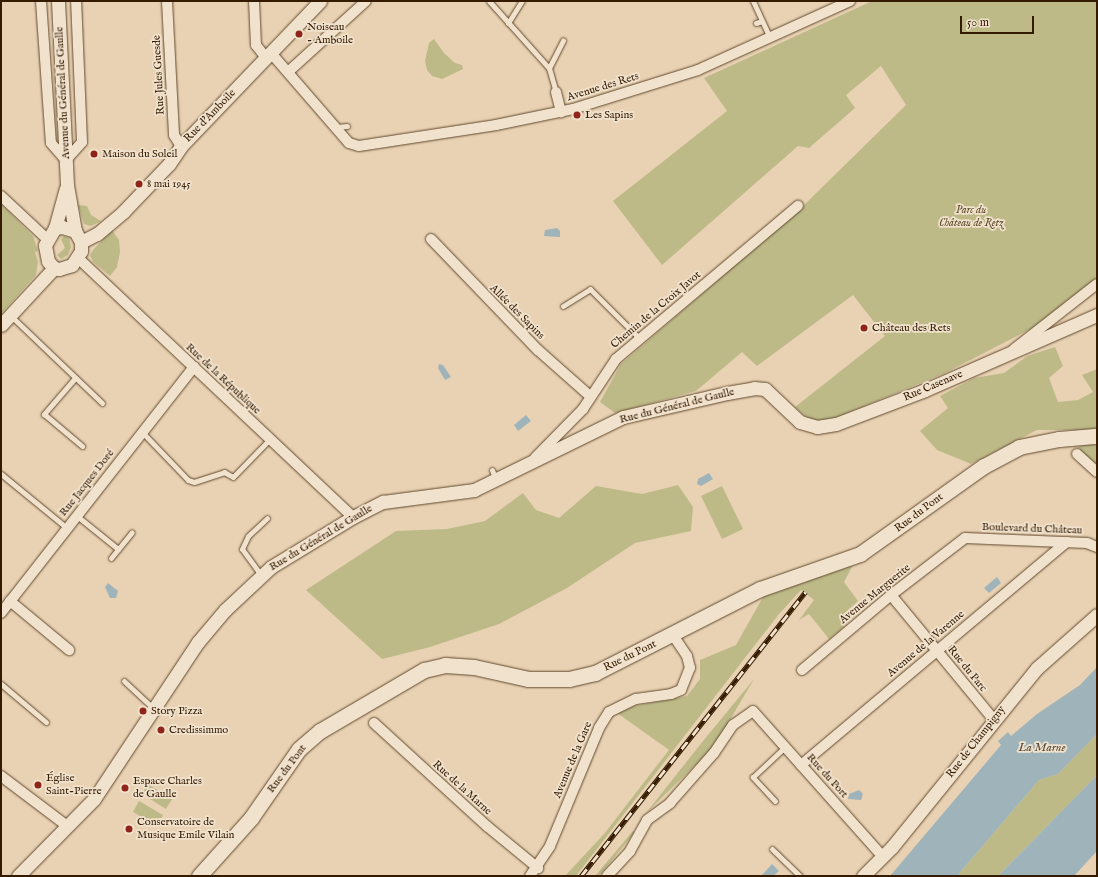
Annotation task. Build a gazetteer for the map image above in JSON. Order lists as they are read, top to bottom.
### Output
{
  "streets": {
    "main road": ["Rue du Pont"],
    "street": [
      "Rue Jules Guesde",
      "Avenue des Rets",
      "Avenue du Général de Gaulle",
      "Rue d'Amboile",
      "Chemin de la Croix Javot",
      "Allée des Sapins",
      "Rue de la République",
      "Rue Casenave",
      "Rue du Général de Gaulle",
      "Rue Jacques Doré",
      "Boulevard du Château",
      "Avenue Marguerite",
      "Avenue de la Varenne",
      "Rue du Parc",
      "Rue de Champigny",
      "Avenue de la Gare",
      "Rue du Port",
      "Rue de la Marne"
    ]
  },
  "crossings": [
    ["Rue Jules Guesde", "Rue d'Amboile"],
    ["Avenue du Général de Gaulle", "Rue d'Amboile"],
    ["Avenue du Général de Gaulle", "Rue de la République"],
    ["Rue d'Amboile", "Rue de la République"],
    ["Chemin de la Croix Javot", "Allée des Sapins"],
    ["Chemin de la Croix Javot", "Rue du Général de Gaulle"],
    ["Rue de la République", "Rue du Général de Gaulle"],
    ["Rue de la République", "Rue Jacques Doré"],
    ["Rue Casenave", "Rue du Général de Gaulle"],
    ["Rue du Pont", "Avenue de la Gare"],
    ["Boulevard du Château", "Avenue Marguerite"],
    ["Boulevard du Château", "Avenue de la Varenne"],
    ["Avenue Marguerite", "Rue du Parc"],
    ["Avenue de la Varenne", "Rue du Parc"],
    ["Avenue de la Varenne", "Rue du Port"],
    ["Rue du Parc", "Rue de Champigny"],
    ["Rue de Champigny", "Rue du Port"],
    ["Avenue de la Gare", "Rue de la Marne"]
  ],
  "water": ["La Marne"],
  "parks": ["Parc du Château de Retz"],
  "places": [
    "Noiseau - Amboile",
    "Les Sapins",
    "Maison du Soleil",
    "8 mai 1945",
    "Château des Rets",
    "Story Pizza",
    "Credissimmo",
    "Église Saint-Pierre",
    "Espace Charles de Gaulle",
    "Conservatoire de Musique Emile Vilain"
  ],
  "scale_bar": "50 m"
}
